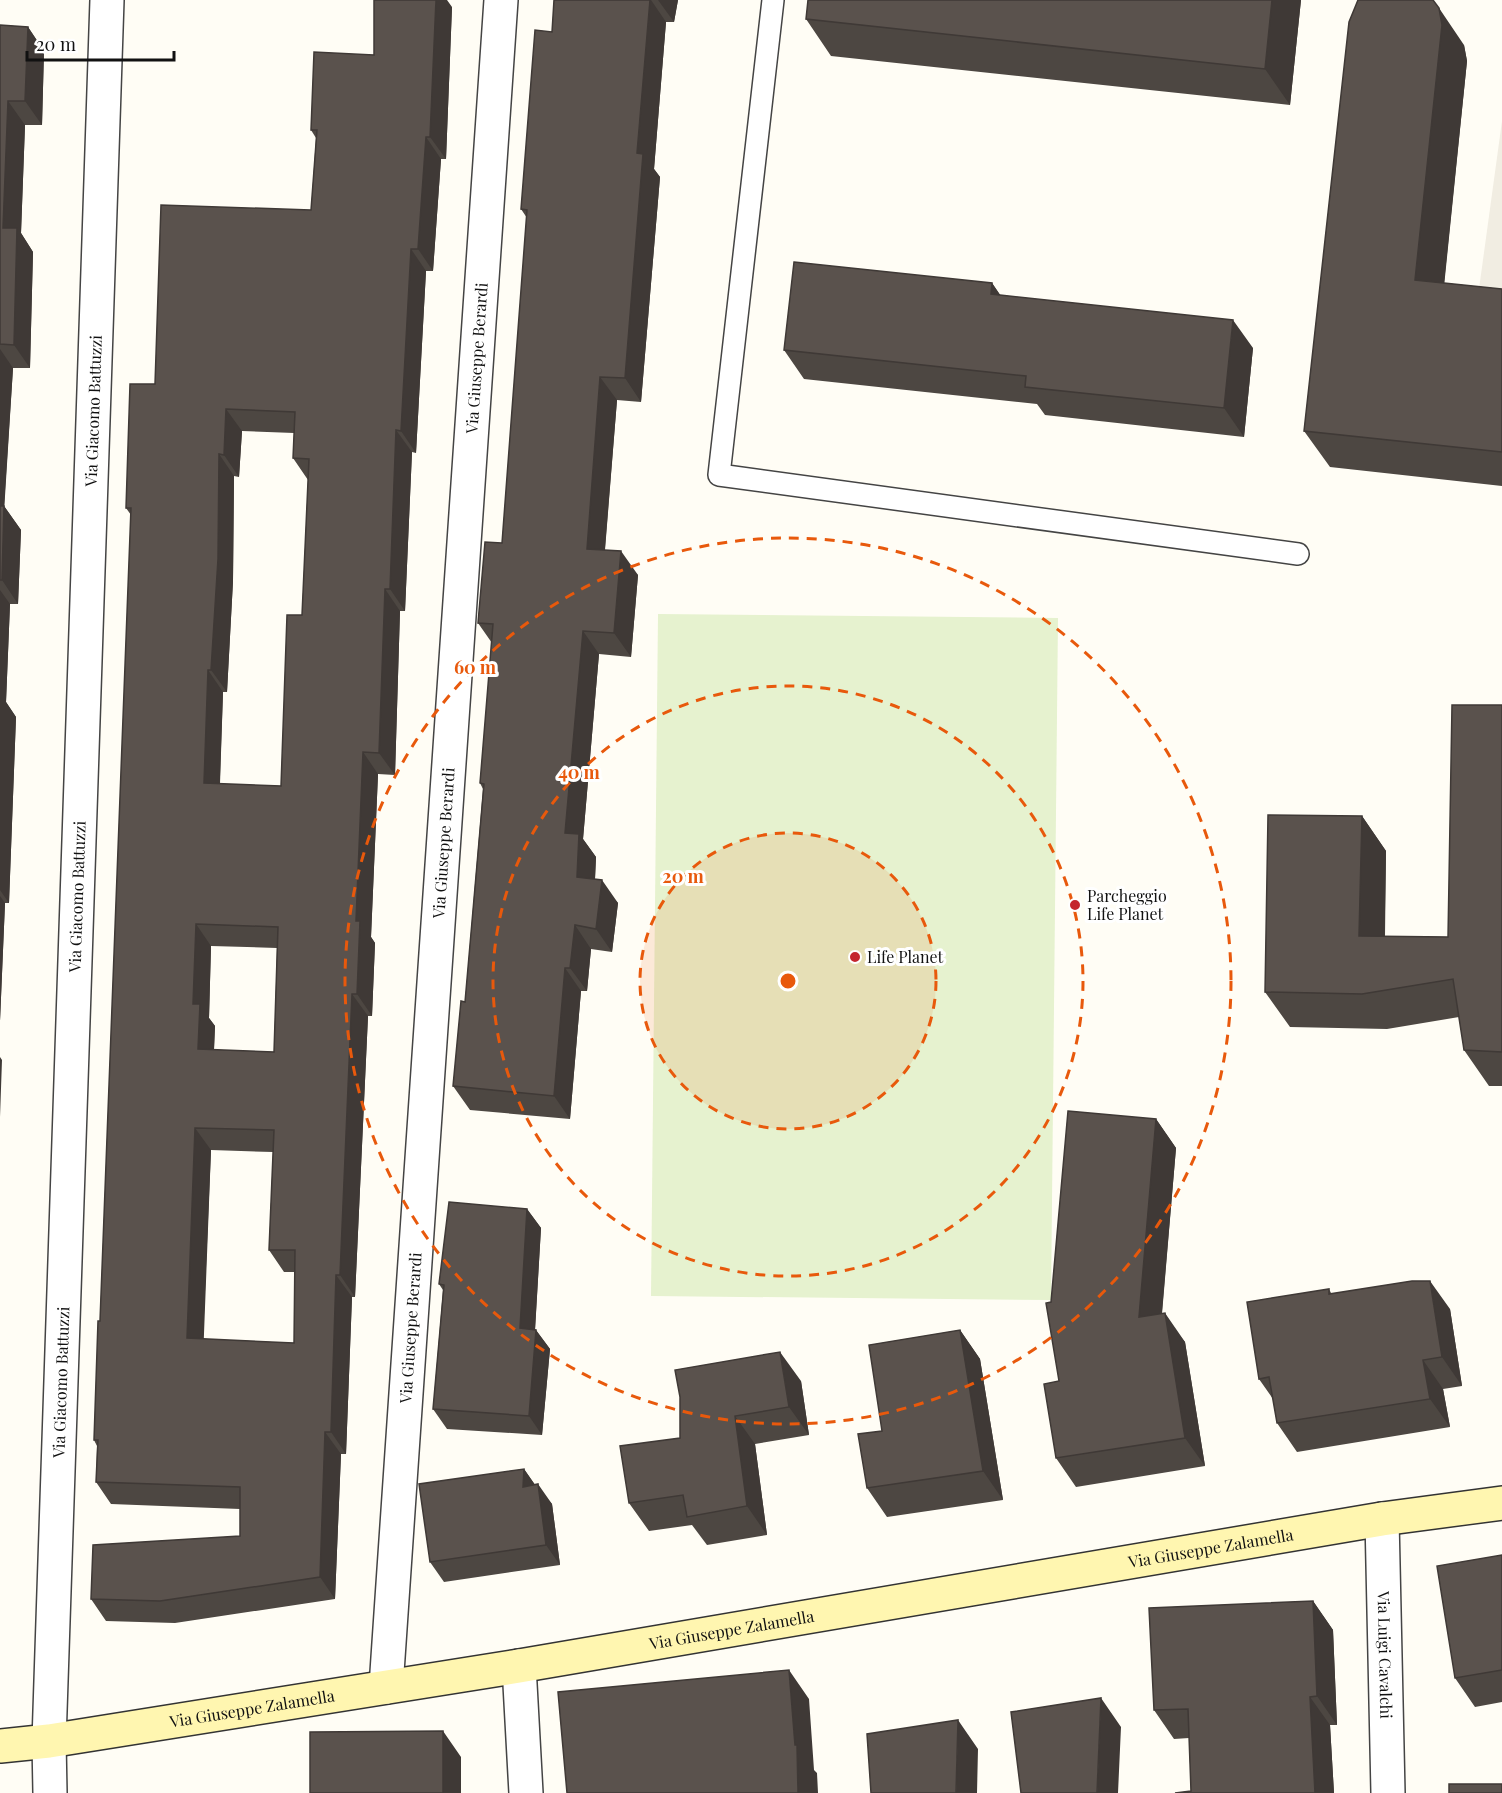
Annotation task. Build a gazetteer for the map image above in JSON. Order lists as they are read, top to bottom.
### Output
{
  "streets": {
    "street": [
      "Via Giuseppe Berardi",
      "Via Giacomo Battuzzi",
      "Via Giuseppe Zalamella",
      "Via Luigi Cavalchi"
    ]
  },
  "crossings": [
    ["Via Giuseppe Berardi", "Via Giuseppe Zalamella"],
    ["Via Giacomo Battuzzi", "Via Giuseppe Zalamella"],
    ["Via Giuseppe Zalamella", "Via Luigi Cavalchi"]
  ],
  "places": ["Parcheggio Life Planet", "Life Planet"],
  "scale_bar": "20 m",
  "rings": ["60 m", "40 m", "20 m"]
}
